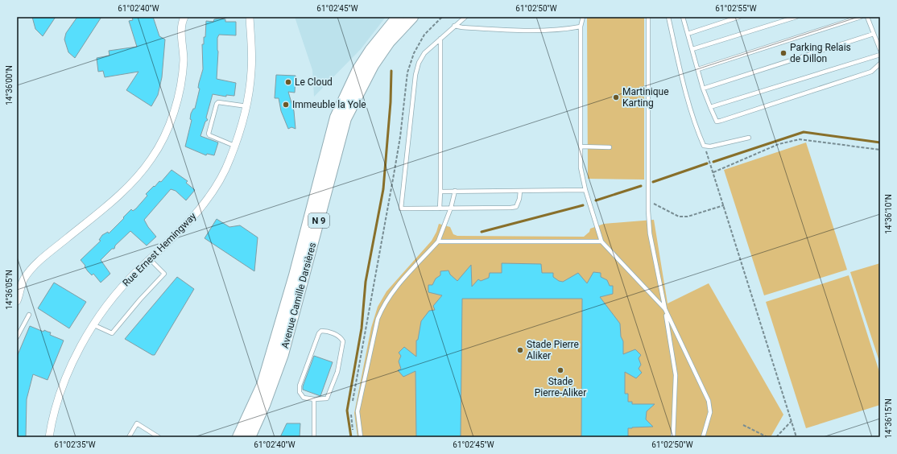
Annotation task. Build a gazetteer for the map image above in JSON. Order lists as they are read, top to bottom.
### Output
{
  "streets": {
    "main road": ["N 9", "Avenue Camille Darsières"],
    "street": ["Rue Ernest Hemingway"]
  },
  "places": [
    "Parking Relais de Dillon",
    "Le Cloud",
    "Martinique Karting",
    "Immeuble la Yole",
    "Stade Pierre Aliker",
    "Stade Pierre-Aliker"
  ],
  "coordinates": [
    "61°02'40\"W",
    "61°02'45\"W",
    "61°02'50\"W",
    "61°02'55\"W",
    "14°36'00\"N",
    "14°36'10\"N",
    "14°36'05\"N",
    "14°36'15\"N",
    "61°02'35\"W"
  ]
}
